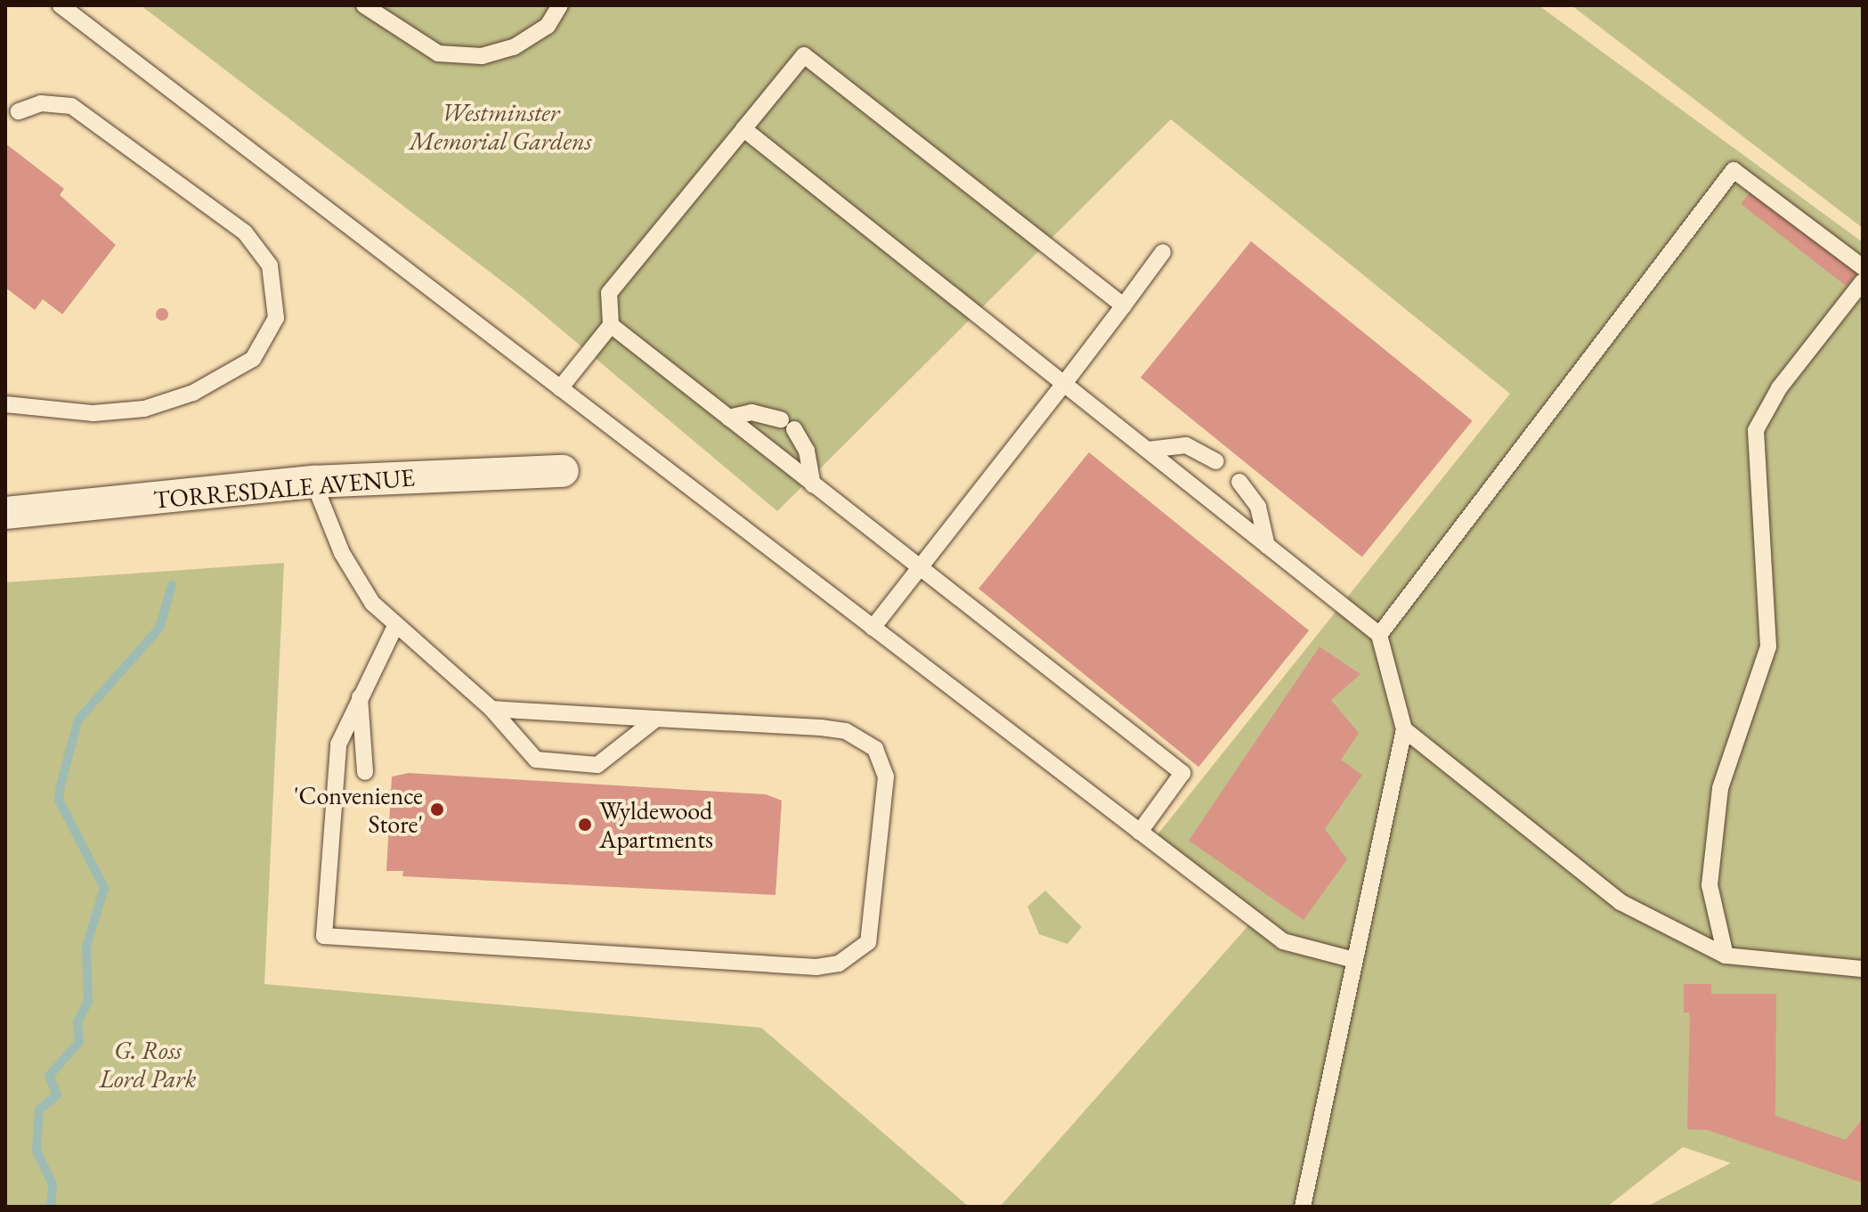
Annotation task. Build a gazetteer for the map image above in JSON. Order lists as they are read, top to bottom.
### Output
{
  "streets": {
    "street": ["TORRESDALE AVENUE"]
  },
  "parks": ["Westminster Memorial Gardens", "G. Ross Lord Park"],
  "places": ["'Convenience Store'", "Wyldewood Apartments"]
}
